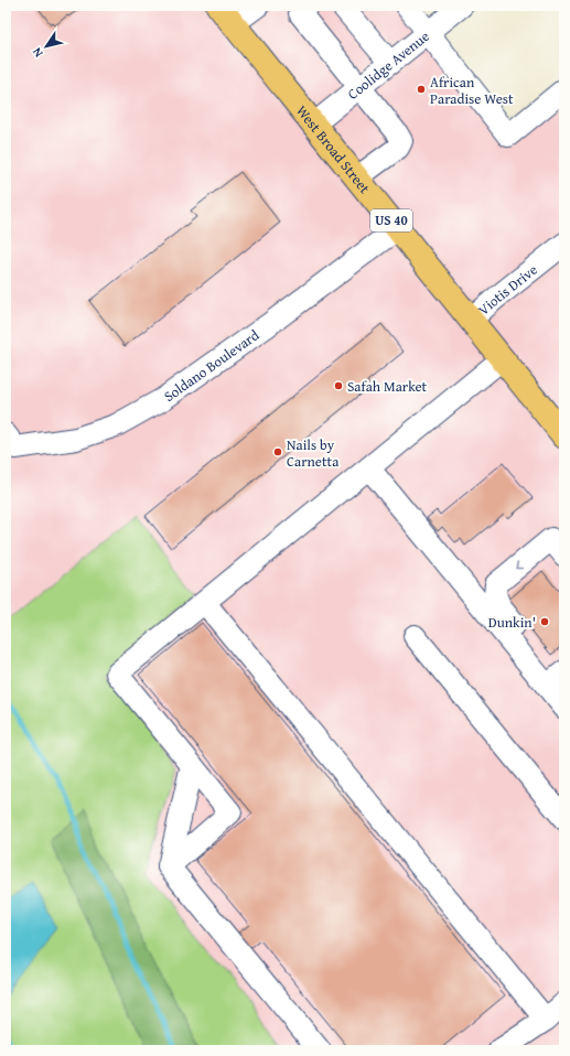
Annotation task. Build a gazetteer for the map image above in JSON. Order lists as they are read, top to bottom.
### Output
{
  "streets": {
    "main road": ["West Broad Street", "US 40"],
    "street": ["Coolidge Avenue", "Viotis Drive", "Soldano Boulevard"]
  },
  "crossings": [
    ["Coolidge Avenue", "West Broad Street"],
    ["West Broad Street", "Viotis Drive"],
    ["West Broad Street", "Soldano Boulevard"]
  ],
  "places": [
    "African Paradise West",
    "Safah Market",
    "Nails by Carnetta",
    "Dunkin'"
  ],
  "north": "bottom left"
}
